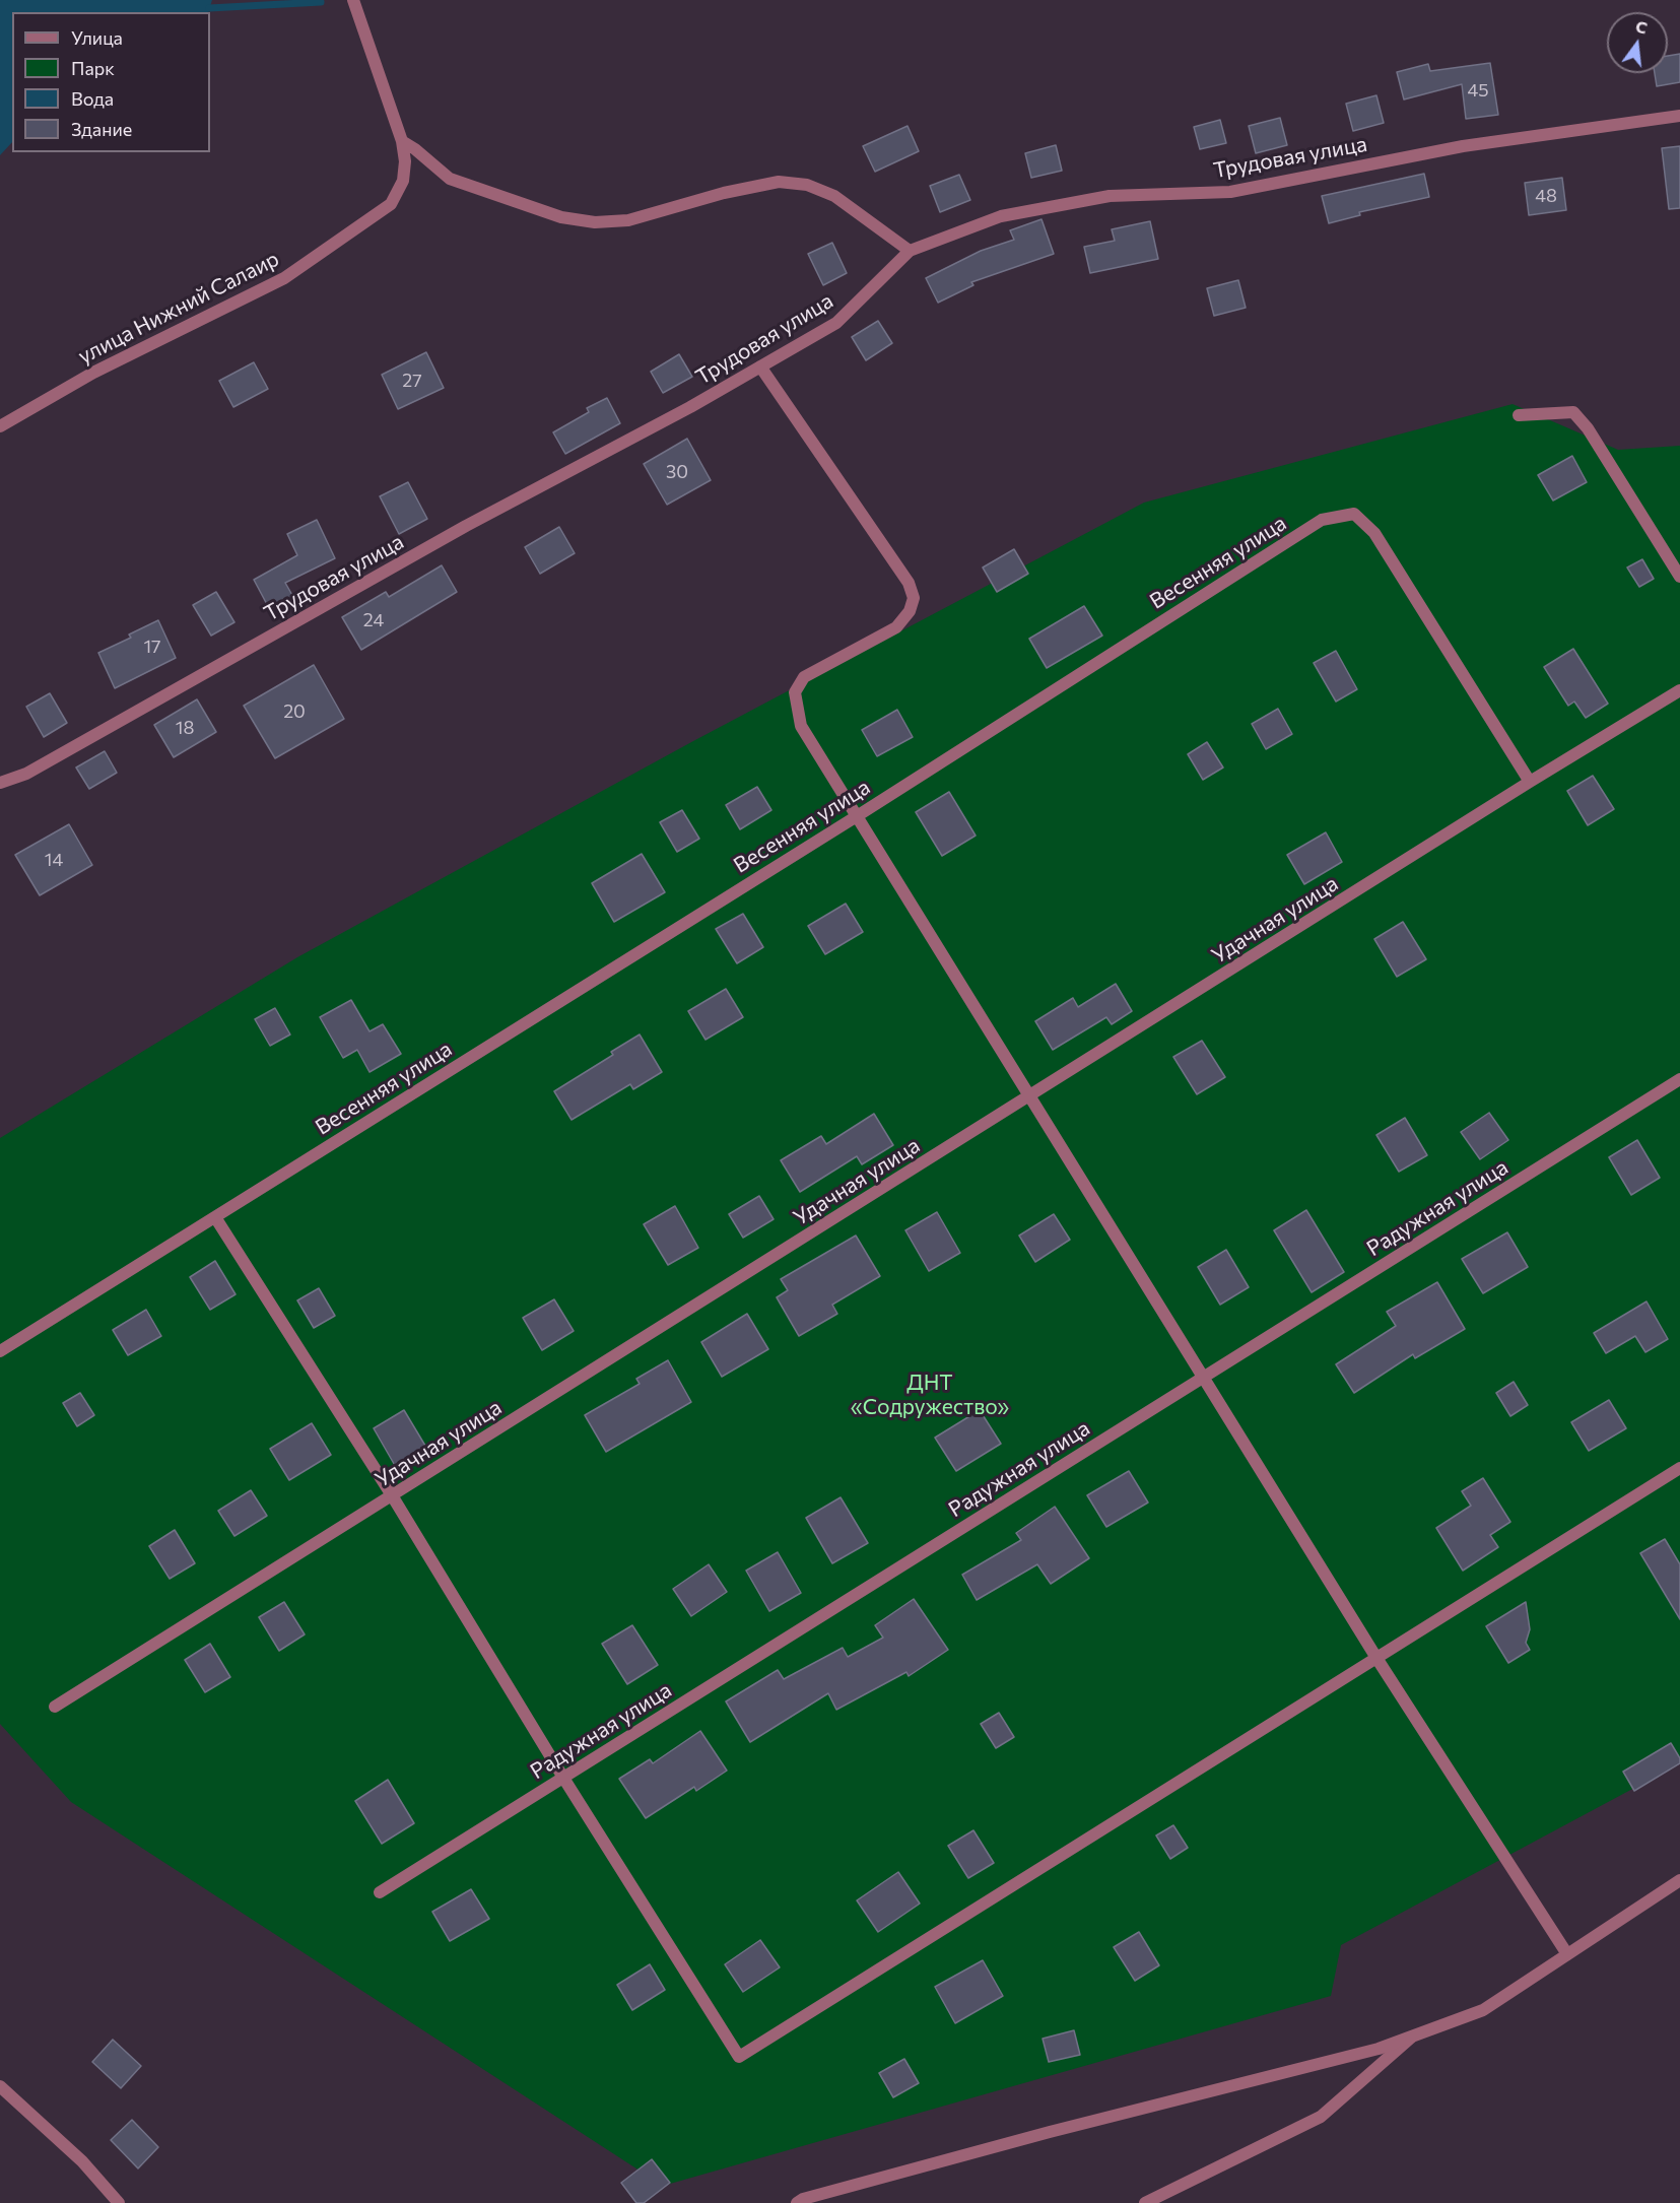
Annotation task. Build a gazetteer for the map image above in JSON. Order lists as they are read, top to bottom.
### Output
{
  "streets": {
    "street": [
      "Трудовая улица",
      "улица Нижний Салаир",
      "Весенняя улица",
      "Удачная улица",
      "Радужная улица"
    ]
  },
  "crossings": [
    ["Весенняя улица", "Удачная улица"]
  ],
  "parks": ["ДНТ «Содружество»"],
  "house_numbers": [
    "45",
    "48",
    "27",
    "30",
    "24",
    "17",
    "20",
    "18",
    "14"
  ],
  "legend": [
    "Улица",
    "Парк",
    "Вода",
    "Здание"
  ],
  "north": "top"
}
